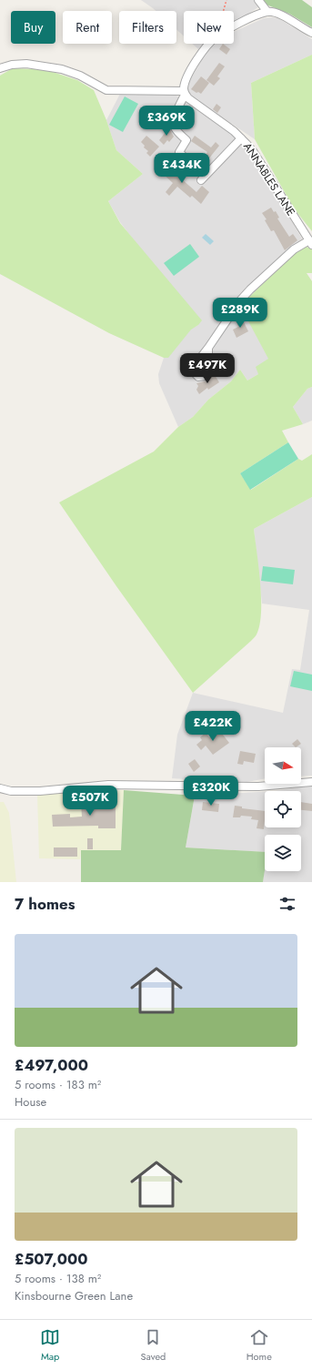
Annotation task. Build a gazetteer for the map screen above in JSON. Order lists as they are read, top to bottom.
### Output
{
  "streets": {
    "street": ["ANNABLES LANE"]
  },
  "north": "right",
  "page": {
    "chip": [
      "Buy",
      "Rent",
      "Filters",
      "New"
    ],
    "price": [
      "£369K",
      "£434K",
      "£289K",
      "£497K",
      "£422K",
      "£320K",
      "£507K"
    ],
    "heading": "7 homes",
    "list": [
      {
        "name": "£497,000",
        "note": "5 rooms · 183 m² · House"
      },
      {
        "name": "£507,000",
        "note": "5 rooms · 138 m² · Kinsbourne Green Lane"
      }
    ],
    "tabs": ["Map", "Saved", "Home"]
  }
}
